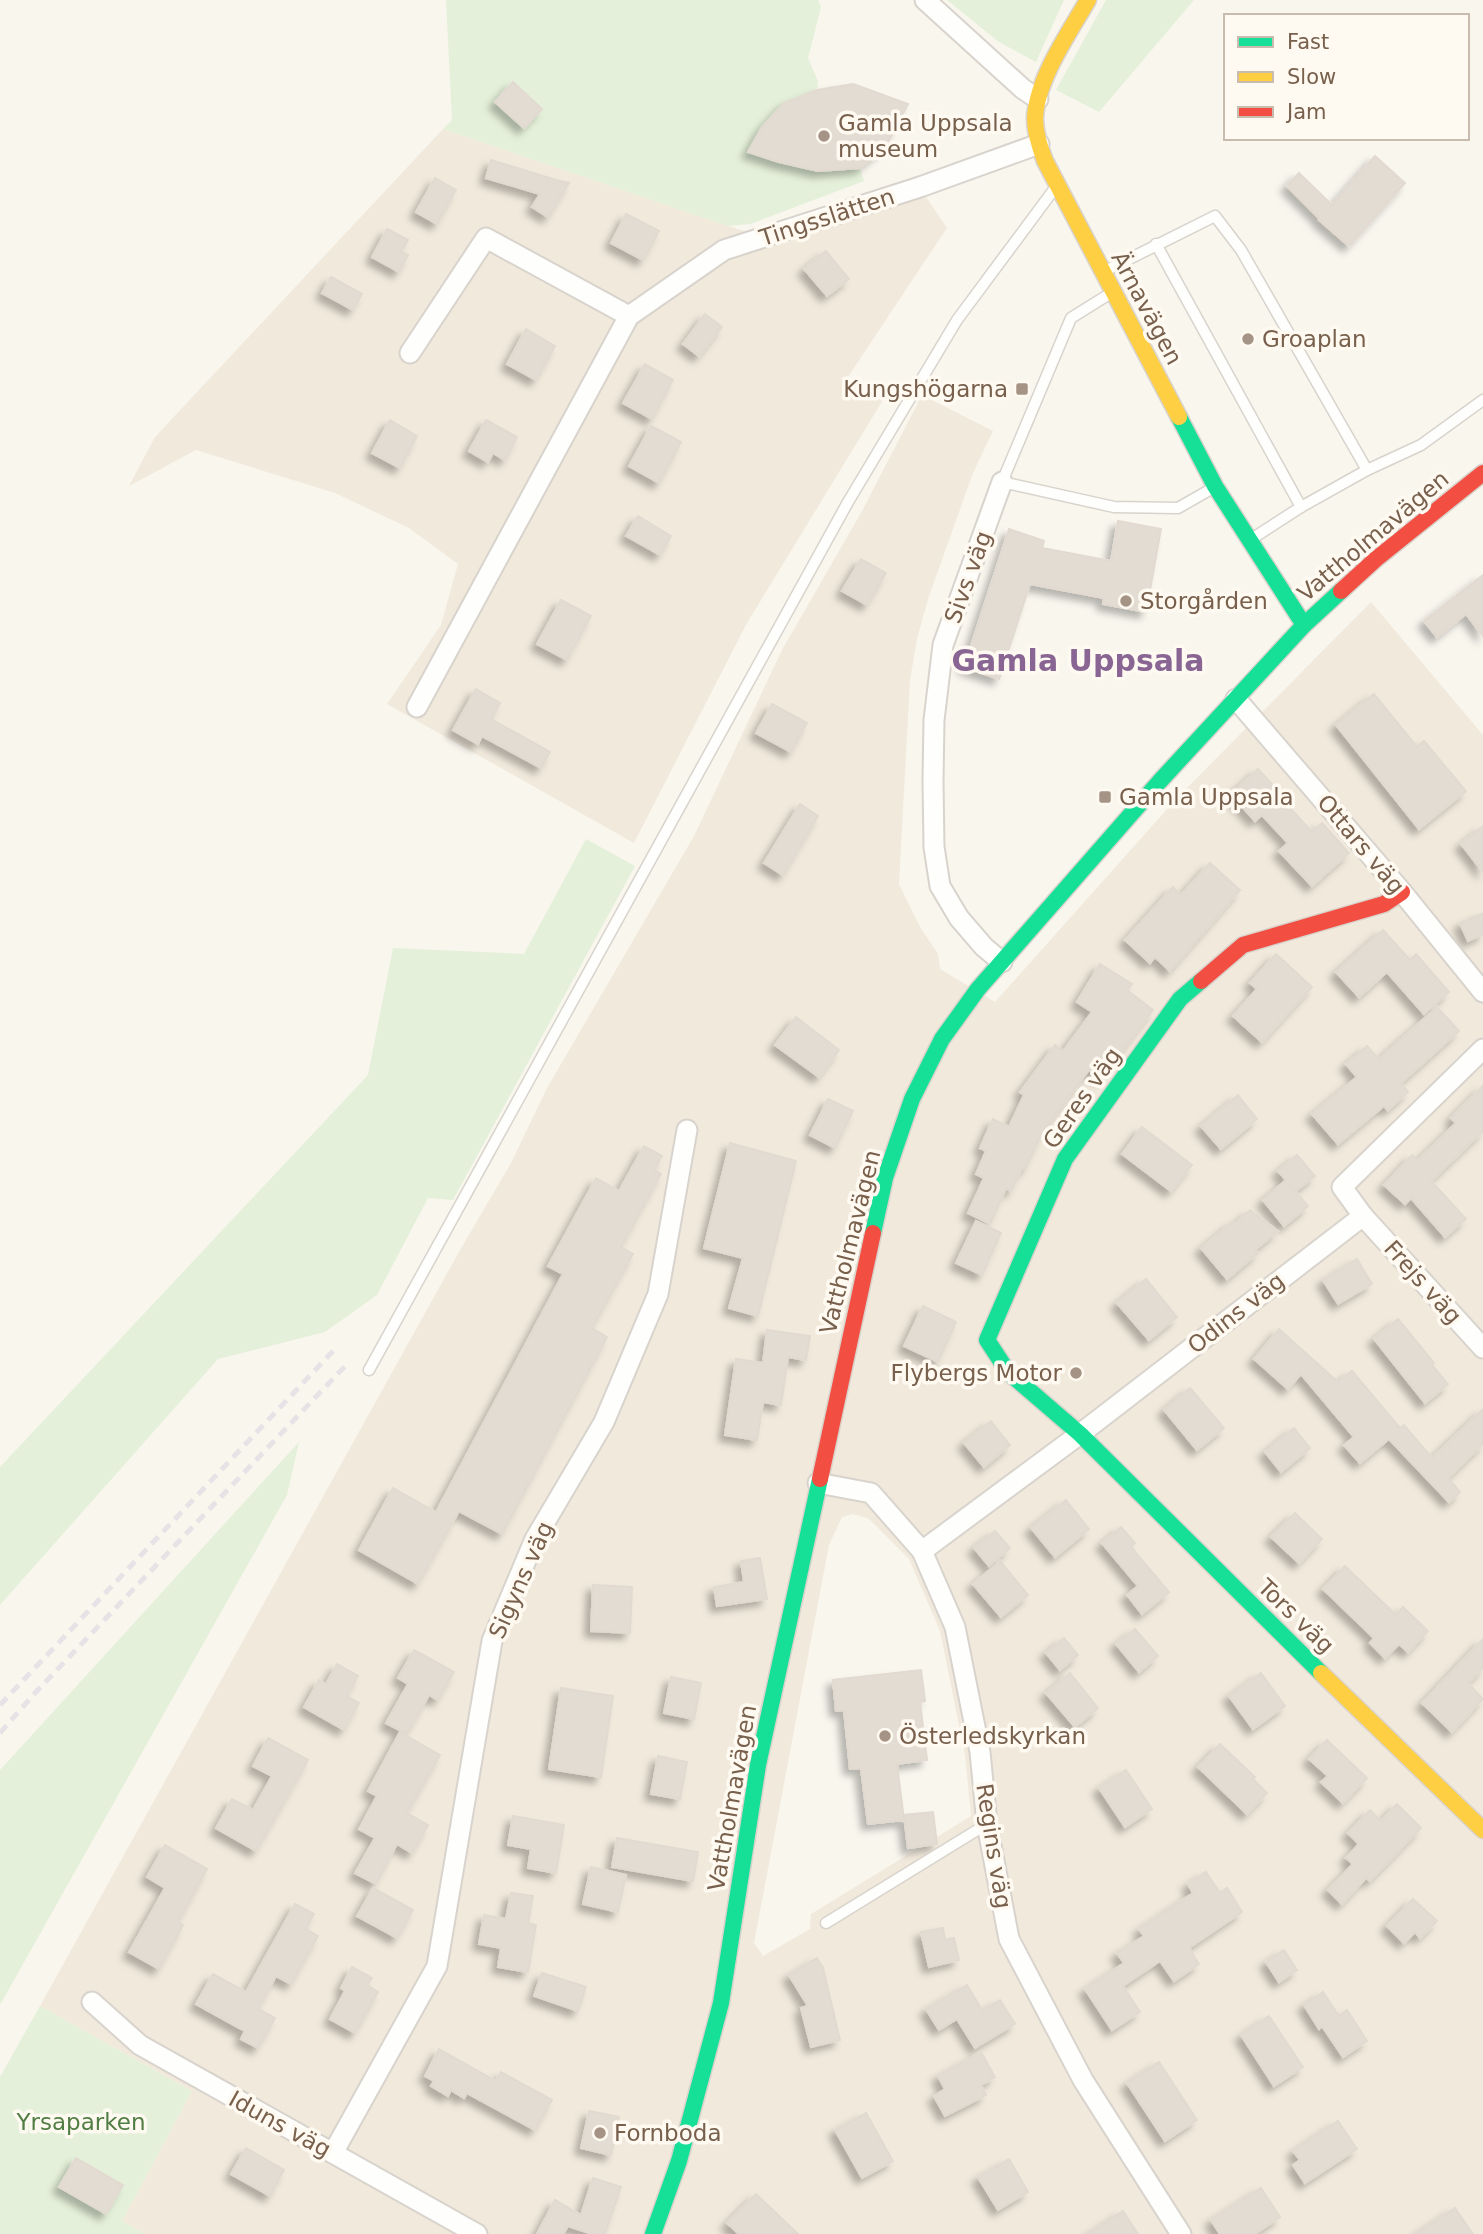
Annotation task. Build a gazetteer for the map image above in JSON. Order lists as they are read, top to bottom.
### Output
{
  "streets": {
    "street": [
      "Tingsslätten",
      "Ärnavägen",
      "Vattholmavägen",
      "Sivs väg",
      "Ottars väg",
      "Geres väg",
      "Frejs väg",
      "Odins väg",
      "Sigyns väg",
      "Tors väg",
      "Regins väg",
      "Iduns väg"
    ]
  },
  "crossings": [
    ["Tingsslätten", "Ärnavägen"],
    ["Ärnavägen", "Vattholmavägen"],
    ["Ärnavägen", "Sivs väg"],
    ["Vattholmavägen", "Sivs väg"],
    ["Vattholmavägen", "Ottars väg"],
    ["Vattholmavägen", "Regins väg"],
    ["Ottars väg", "Geres väg"],
    ["Geres väg", "Odins väg"],
    ["Geres väg", "Tors väg"],
    ["Frejs väg", "Odins väg"],
    ["Odins väg", "Tors väg"],
    ["Odins väg", "Regins väg"],
    ["Sigyns väg", "Iduns väg"]
  ],
  "districts": ["Gamla Uppsala"],
  "parks": ["Yrsaparken"],
  "places": {
    "other": [
      "Gamla Uppsala museum",
      "Groaplan",
      "Storgården",
      "Flybergs Motor",
      "Österledskyrkan",
      "Fornboda"
    ],
    "transit": ["Kungshögarna", "Gamla Uppsala"]
  },
  "legend": ["Fast", "Slow", "Jam"]
}
